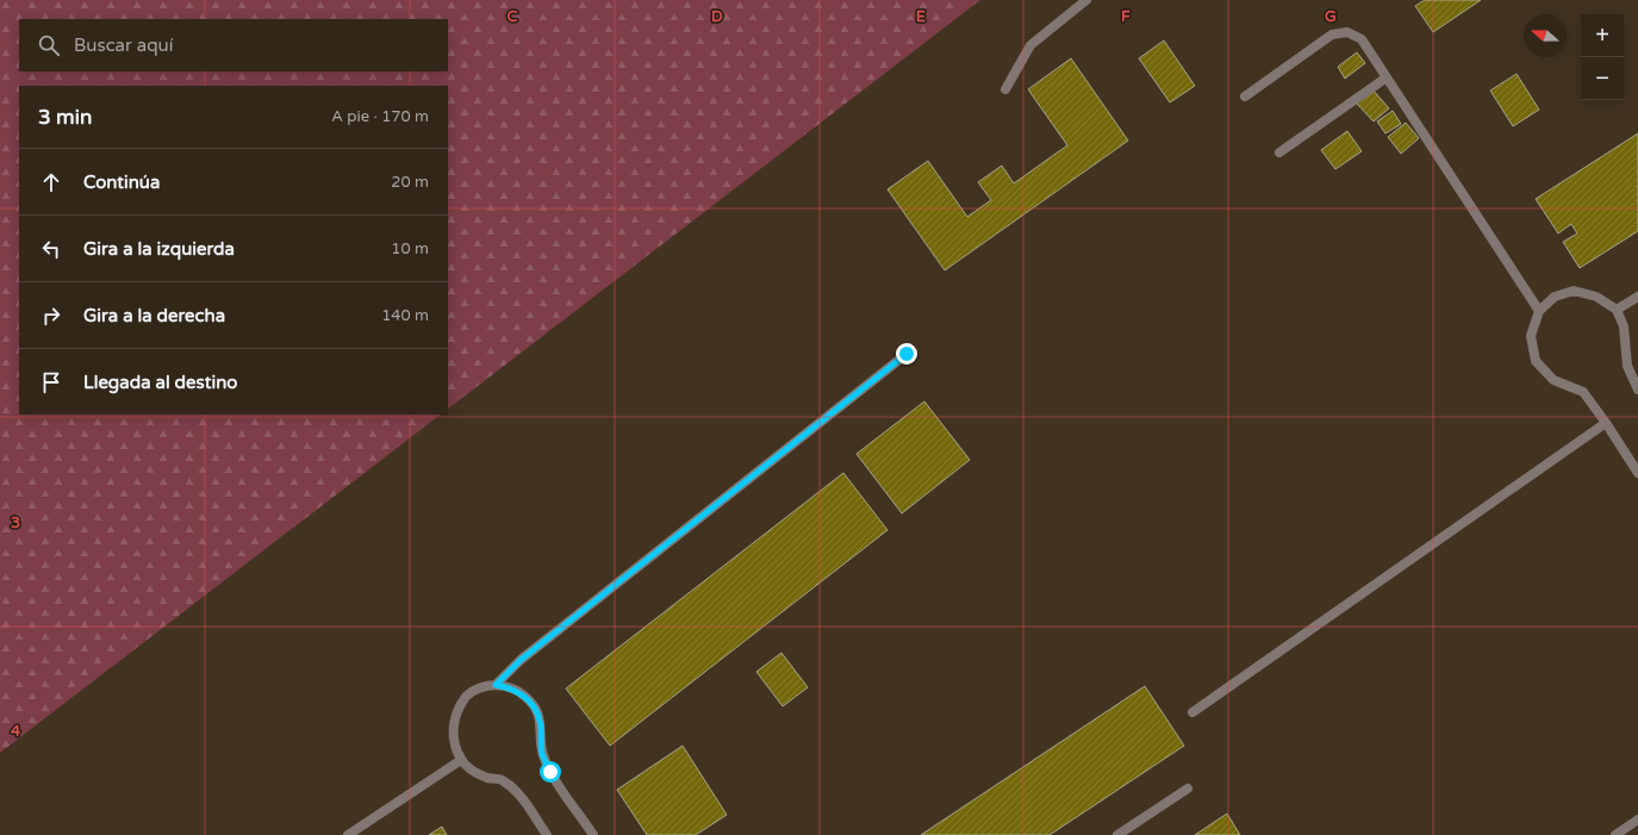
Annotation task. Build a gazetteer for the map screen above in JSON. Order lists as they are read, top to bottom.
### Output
{
  "north": "left",
  "page": {
    "map_buttons": ["+", "−"],
    "search": "Buscar aquí",
    "heading": ["3 min", "A pie · 170 m"],
    "list": [
      ["Continúa", "20 m"],
      ["Gira a la izquierda", "10 m"],
      ["Gira a la derecha", "140 m"],
      "Llegada al destino"
    ]
  },
  "grid": {
    "columns": [
      "C",
      "D",
      "E",
      "F",
      "G"
    ],
    "rows": ["3", "4"]
  }
}
